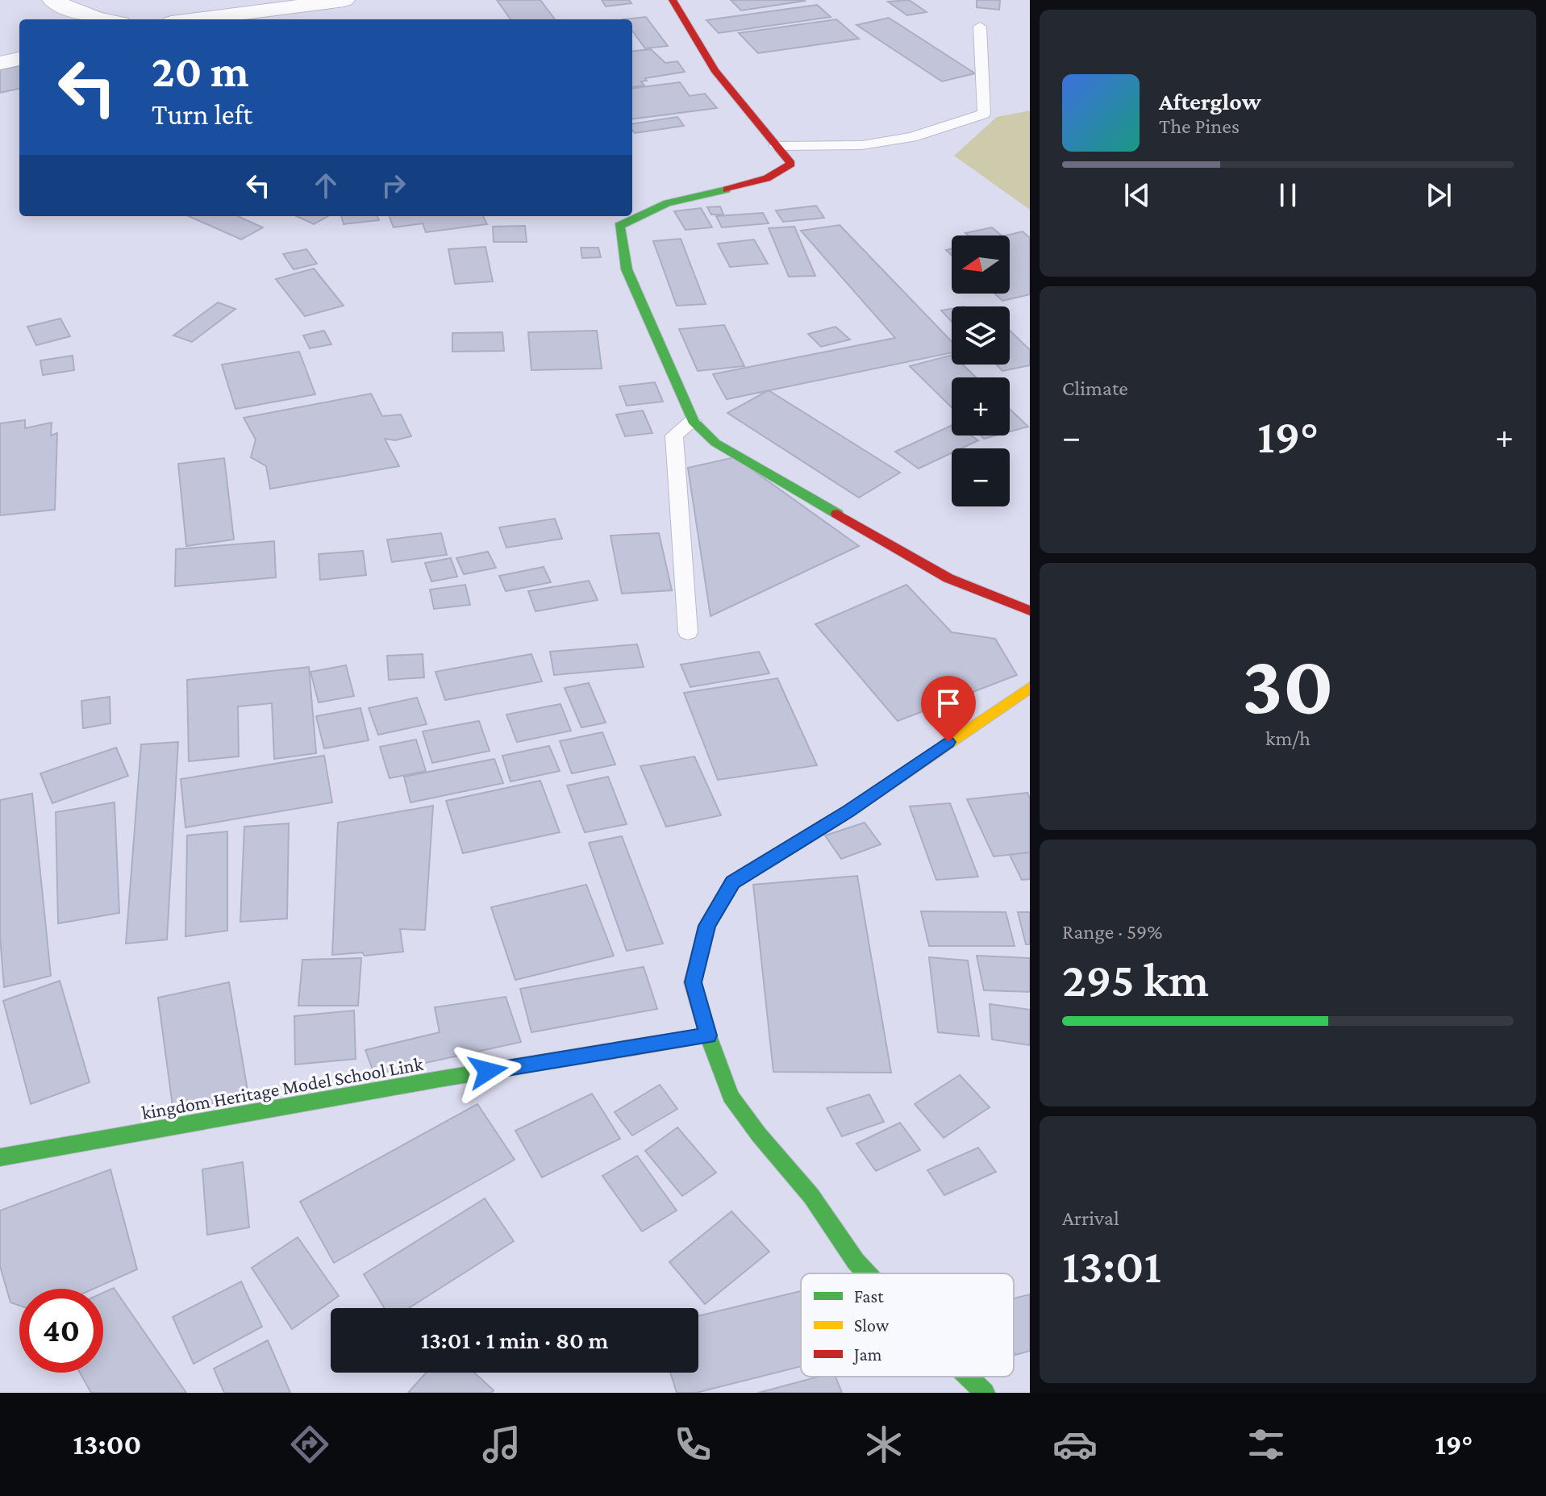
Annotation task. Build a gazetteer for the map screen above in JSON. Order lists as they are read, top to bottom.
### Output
{
  "streets": {
    "street": ["kingdom Heritage Model School Link"]
  },
  "legend": ["Fast", "Slow", "Jam"],
  "north": "left",
  "page": {
    "turn": ["20 m", "Turn left"],
    "song": ["Afterglow", "The Pines"],
    "map_buttons": ["+", "−"],
    "tile": [
      "Climate",
      ["30", "km/h"],
      ["Range · 59%", "295 km"],
      ["Arrival", "13:01"]
    ],
    "heat": ["−", "19°", "+"],
    "limit": "40",
    "trip": "13:01 · 1 min · 80 m",
    "tabs": ["13:00", "19°"]
  }
}
